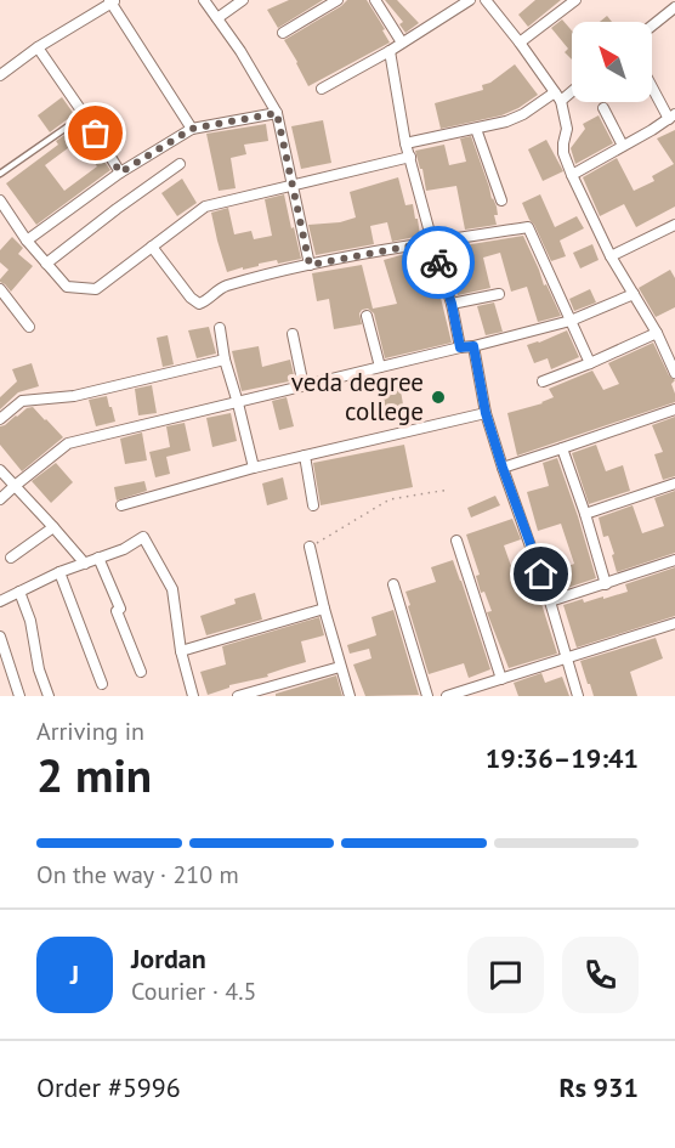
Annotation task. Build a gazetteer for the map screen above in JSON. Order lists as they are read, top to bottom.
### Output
{
  "places": ["veda degree college"],
  "north": "top left",
  "page": {
    "heading": ["2 min", "Arriving in", "19:36–19:41"],
    "panel": [
      "Jordan",
      "Courier · 4.5",
      "Order #5996",
      "Rs 931"
    ],
    "bar": "On the way · 210 m",
    "round": "J"
  }
}
